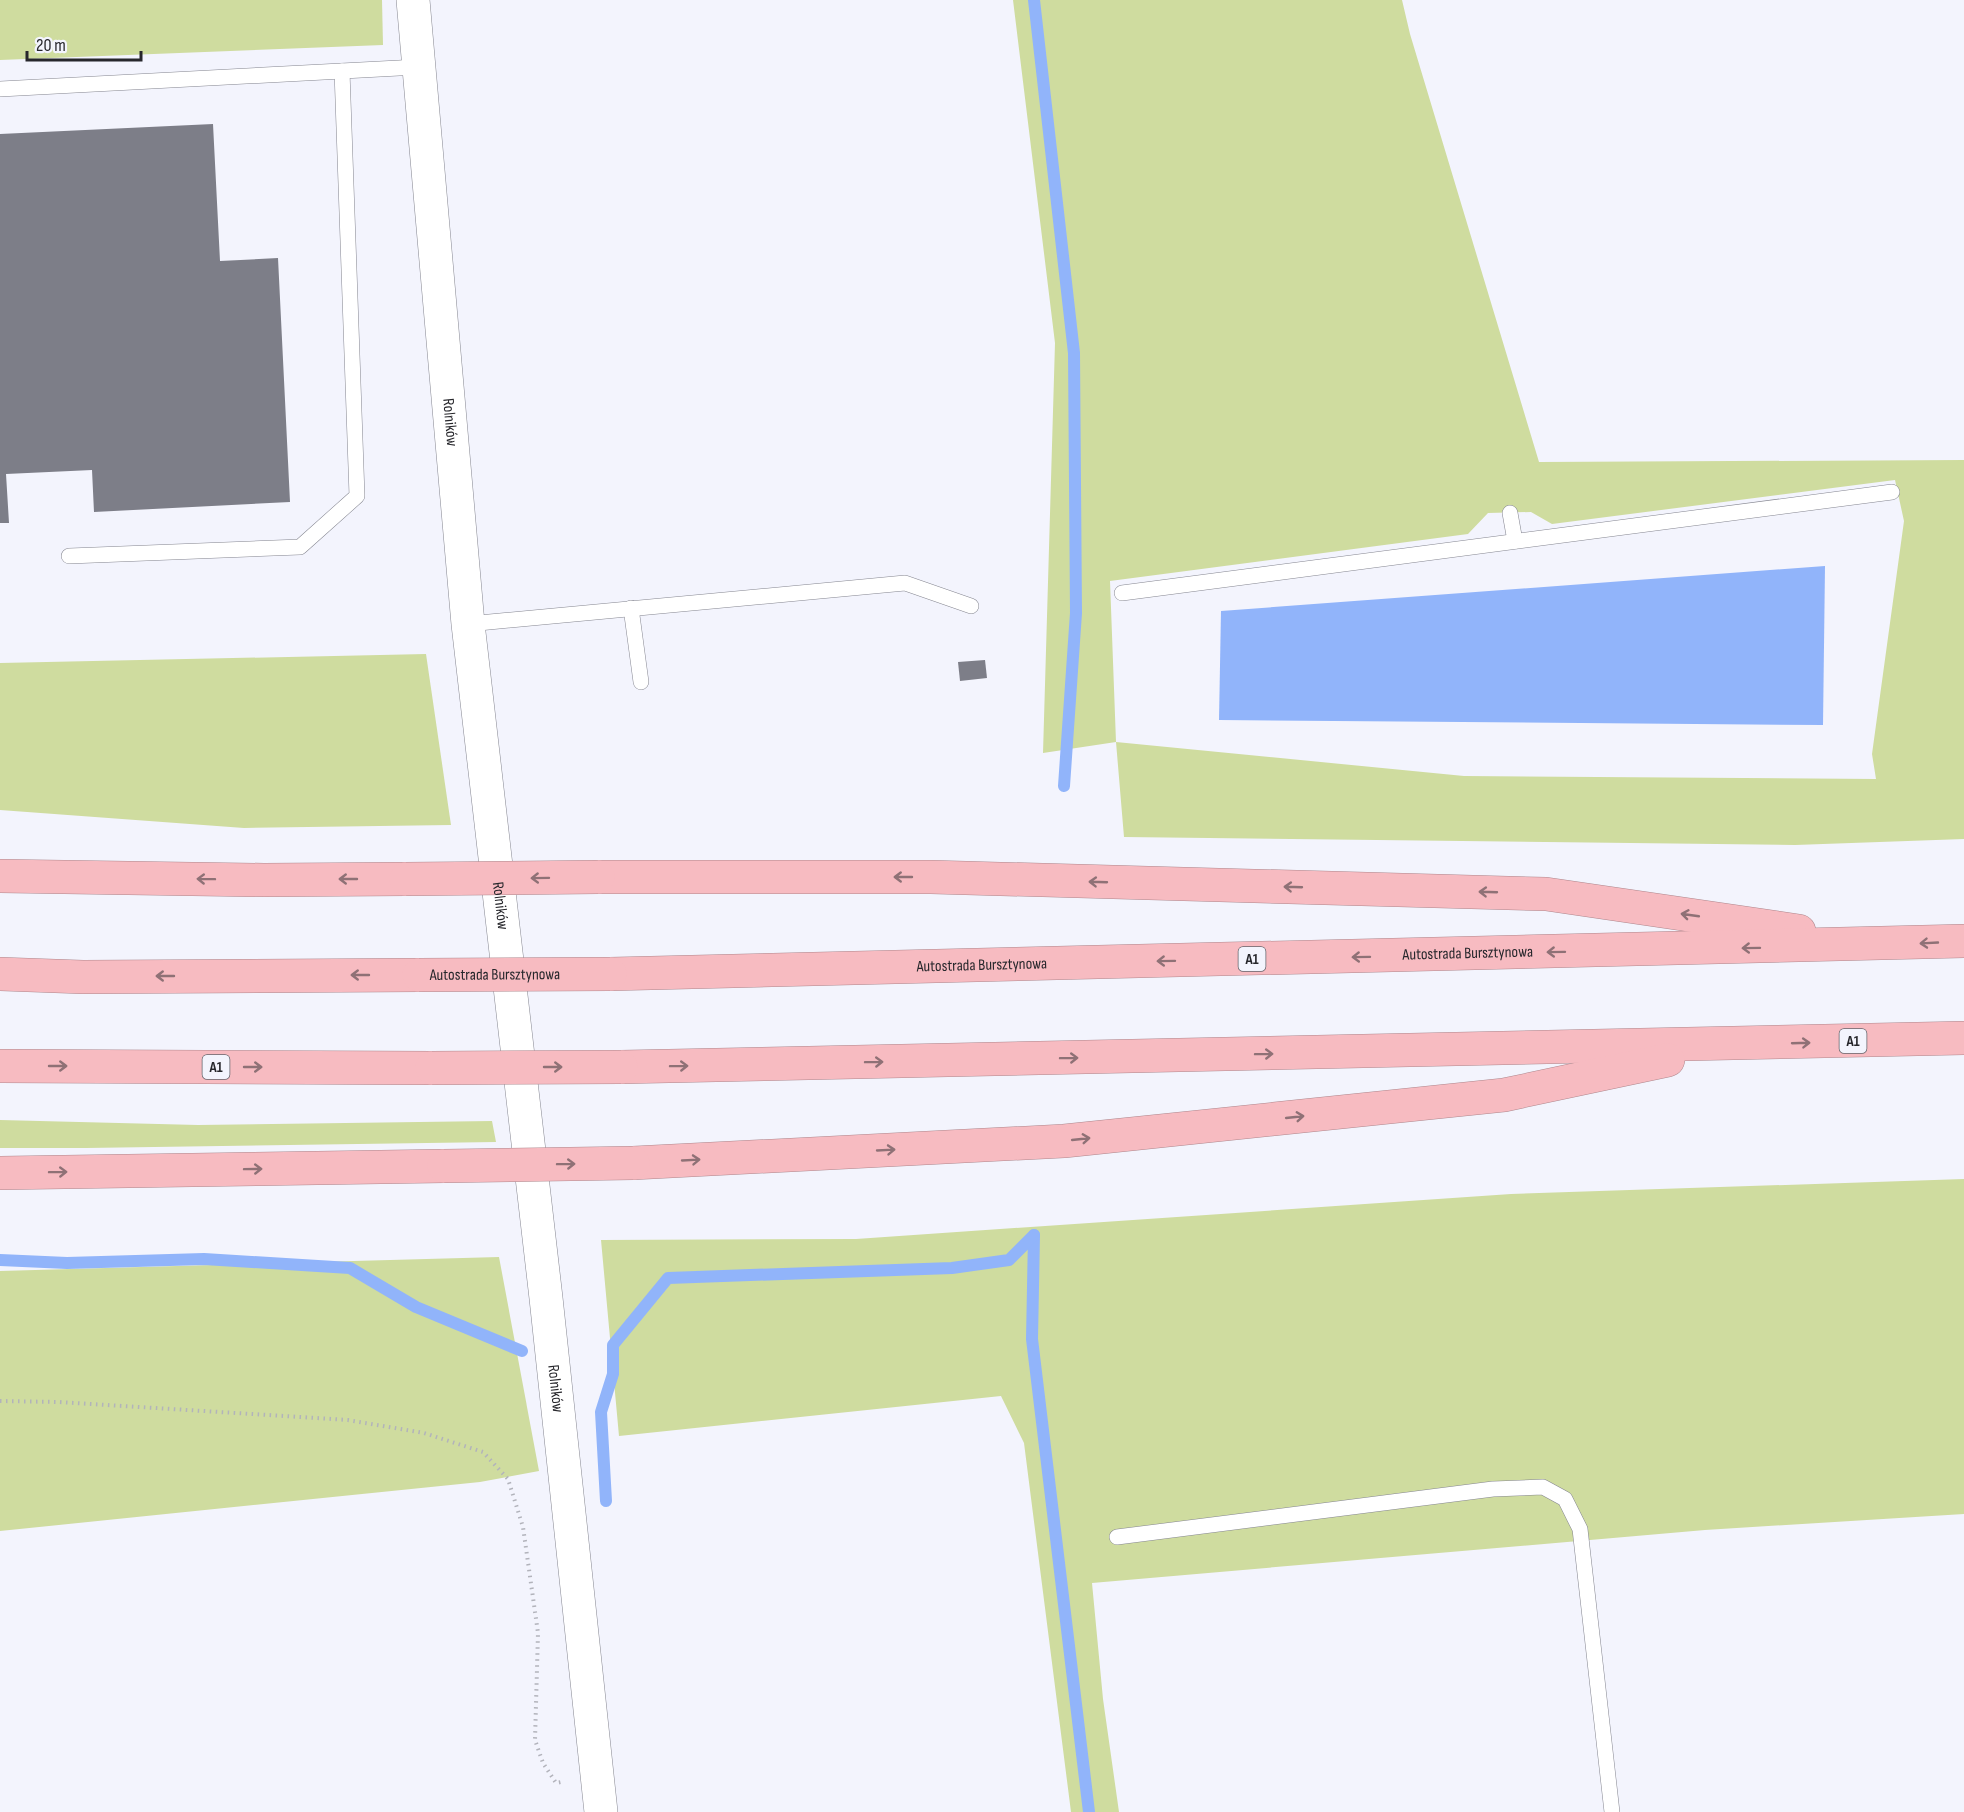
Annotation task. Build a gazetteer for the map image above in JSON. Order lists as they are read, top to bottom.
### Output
{
  "streets": {
    "highway": ["Autostrada Bursztynowa", "A1"],
    "street": ["Rolników"]
  },
  "scale_bar": "20 m"
}
